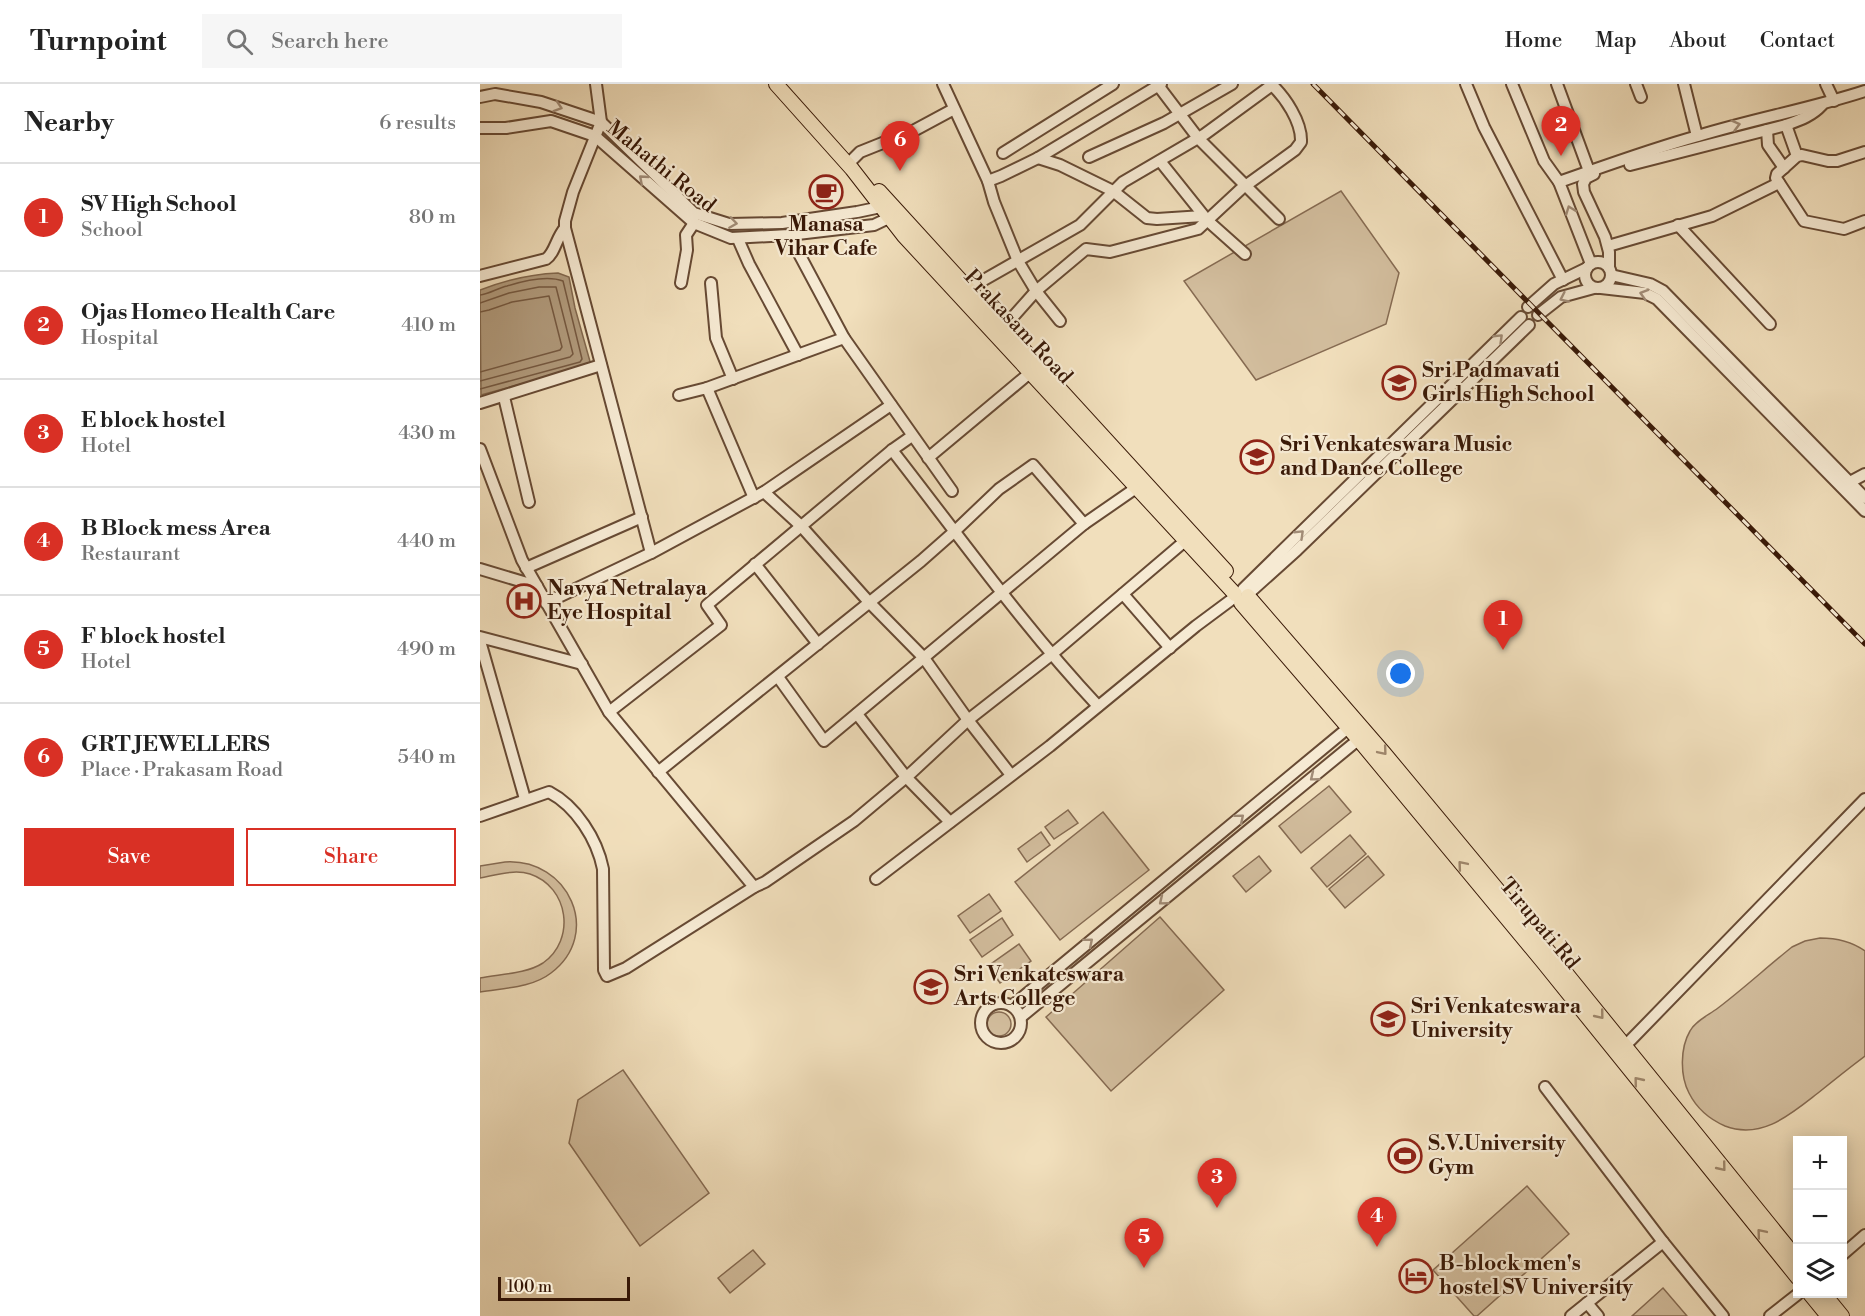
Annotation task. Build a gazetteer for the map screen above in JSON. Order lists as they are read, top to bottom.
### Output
{
  "streets": {
    "main road": ["Prakasam Road", "Tirupati Rd"],
    "street": ["Mahathi Road"]
  },
  "crossings": [
    ["Mahathi Road", "Prakasam Road"],
    ["Prakasam Road", "Tirupati Rd"]
  ],
  "places": {
    "cafe": ["Manasa Vihar Cafe"],
    "school or university": [
      "Sri Padmavati Girls High School",
      "Sri Venkateswara Music and Dance College",
      "Sri Venkateswara Arts College",
      "Sri Venkateswara University"
    ],
    "hospital": ["Navya Netralaya Eye Hospital"],
    "sports": ["S.V.University Gym"],
    "hotel": ["B-block men's hostel SV University"]
  },
  "scale_bar": "100 m",
  "page": {
    "header": "Turnpoint",
    "search": "Search here",
    "nav": [
      "Home",
      "Map",
      "About",
      "Contact"
    ],
    "heading": ["Nearby", "6 results"],
    "pins": [
      "2",
      "6",
      "1",
      "3",
      "4",
      "5"
    ],
    "list": [
      {
        "mark": "1",
        "name": "SV High School",
        "note": "School",
        "value": "80 m"
      },
      {
        "mark": "2",
        "name": "Ojas Homeo Health Care",
        "note": "Hospital",
        "value": "410 m"
      },
      {
        "mark": "3",
        "name": "E block hostel",
        "note": "Hotel",
        "value": "430 m"
      },
      {
        "mark": "4",
        "name": "B Block mess Area",
        "note": "Restaurant",
        "value": "440 m"
      },
      {
        "mark": "5",
        "name": "F block hostel",
        "note": "Hotel",
        "value": "490 m"
      },
      {
        "mark": "6",
        "name": "GRT JEWELLERS",
        "note": "Place · Prakasam Road",
        "value": "540 m"
      }
    ],
    "buttons": ["Save", "Share"],
    "map_buttons": ["+", "−"],
    "scale": "100 m"
  }
}
